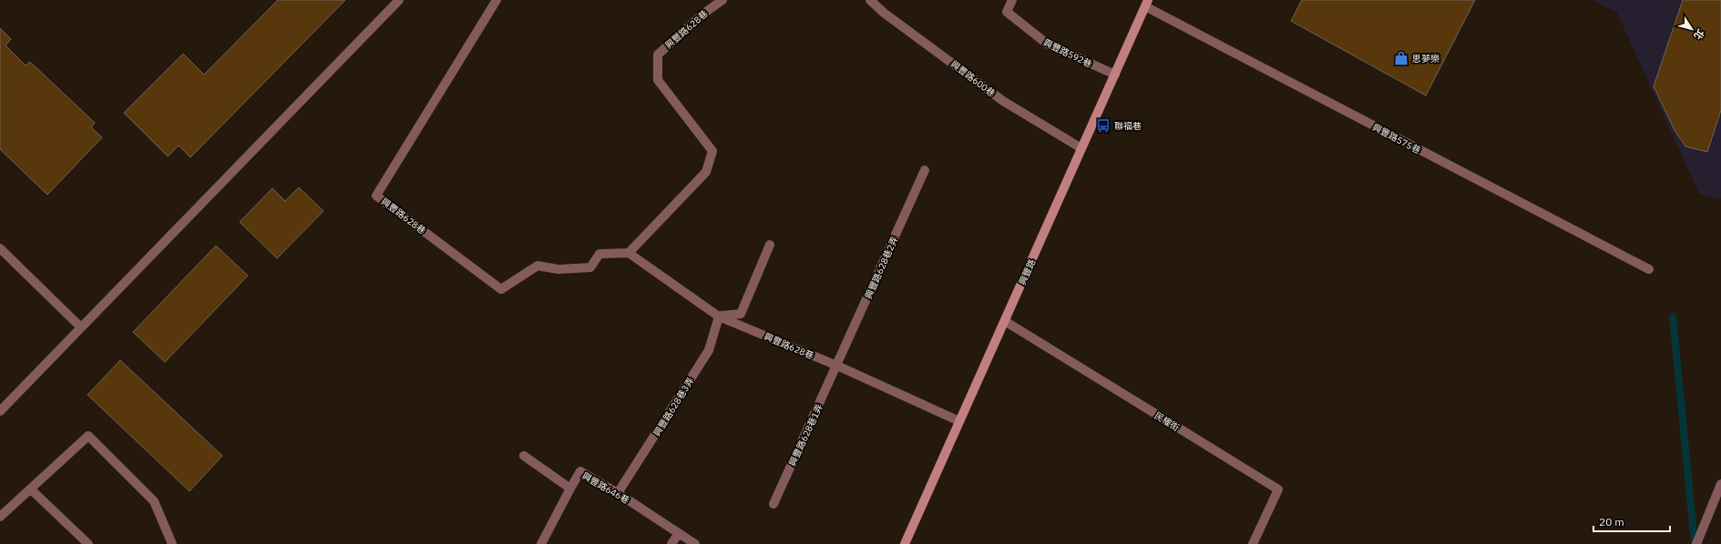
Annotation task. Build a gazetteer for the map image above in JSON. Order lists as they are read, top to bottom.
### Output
{
  "streets": {
    "main road": ["興豐路"],
    "street": [
      "興豐路628巷",
      "興豐路592巷",
      "興豐路600巷",
      "興豐路575巷",
      "興豐路628巷2弄",
      "興豐路628巷3弄",
      "民權街",
      "興豐路628巷1弄",
      "興豐路646巷"
    ]
  },
  "crossings": [
    ["興豐路628巷", "興豐路628巷2弄"],
    ["興豐路628巷", "興豐路"],
    ["興豐路628巷", "興豐路628巷3弄"],
    ["興豐路628巷", "興豐路628巷1弄"],
    ["興豐路592巷", "興豐路"],
    ["興豐路600巷", "興豐路"],
    ["興豐路575巷", "興豐路"],
    ["興豐路628巷2弄", "興豐路628巷1弄"],
    ["興豐路", "民權街"],
    ["興豐路628巷3弄", "興豐路646巷"]
  ],
  "places": {
    "shop": ["思夢樂"],
    "bus stop": ["聯福巷"]
  },
  "scale_bar": "20 m",
  "north": "bottom right"
}
